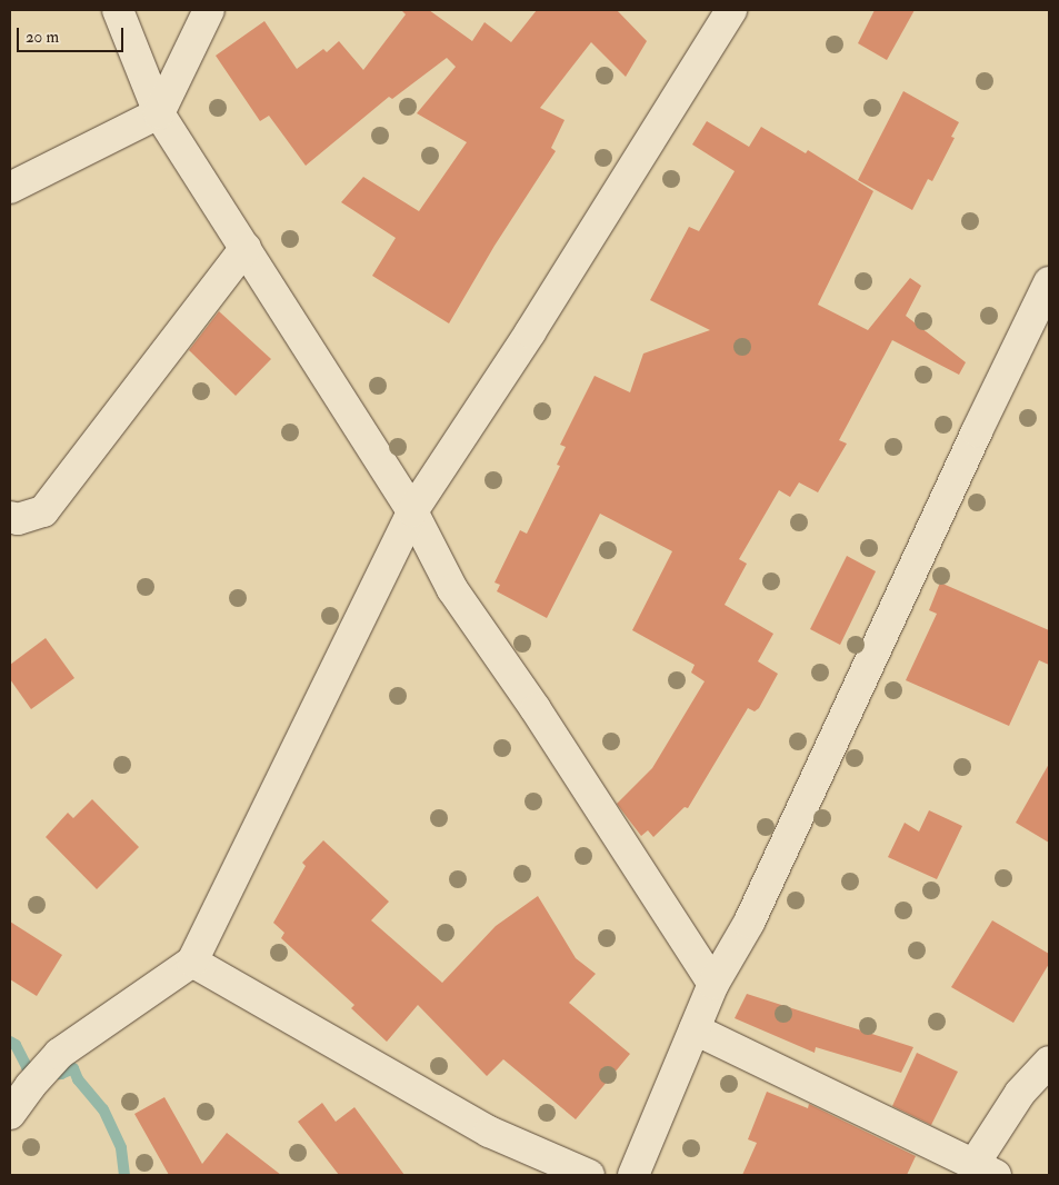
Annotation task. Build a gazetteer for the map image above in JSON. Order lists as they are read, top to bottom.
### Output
{
  "scale_bar": "20 m"
}
